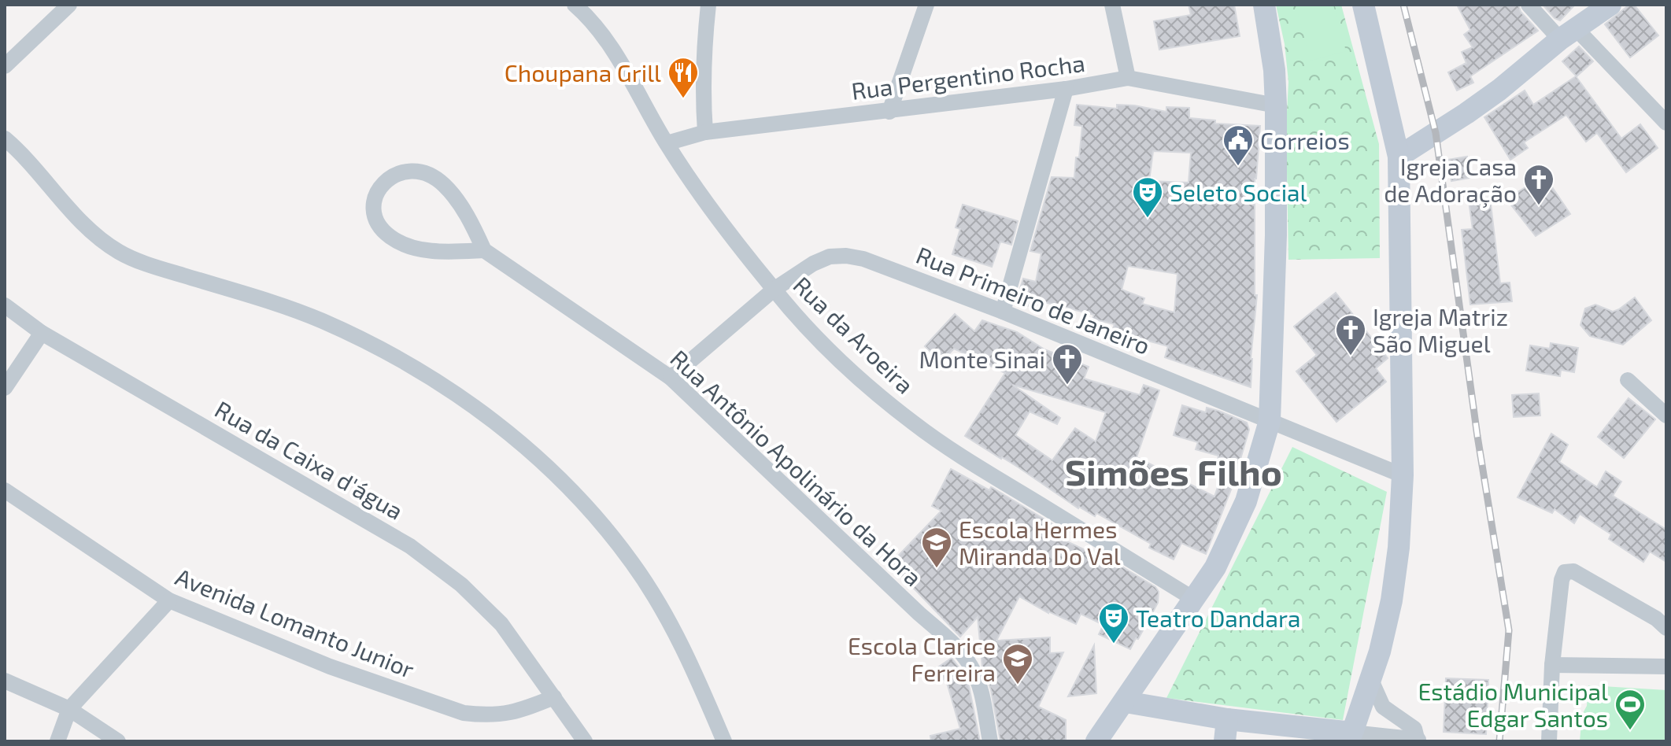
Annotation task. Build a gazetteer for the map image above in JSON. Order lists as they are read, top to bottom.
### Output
{
  "streets": {
    "street": [
      "Rua Pergentino Rocha",
      "Rua Primeiro de Janeiro",
      "Rua da Aroeira",
      "Rua da Caixa d'água",
      "Rua Antônio Apolinário da Hora",
      "Avenida Lomanto Junior"
    ]
  },
  "crossings": [
    ["Rua Pergentino Rocha", "Rua da Aroeira"],
    ["Rua Primeiro de Janeiro", "Rua da Aroeira"],
    ["Rua Primeiro de Janeiro", "Rua Antônio Apolinário da Hora"],
    ["Rua da Caixa d'água", "Avenida Lomanto Junior"]
  ],
  "districts": ["Simões Filho"],
  "places": {
    "restaurant": ["Choupana Grill"],
    "public building": ["Correios"],
    "church": ["Igreja Casa de Adoração", "Igreja Matriz São Miguel", "Monte Sinai"],
    "theatre": ["Seleto Social", "Teatro Dandara"],
    "school or university": ["Escola Hermes Miranda Do Val", "Escola Clarice Ferreira"],
    "sports": ["Estádio Municipal Edgar Santos"]
  }
}
